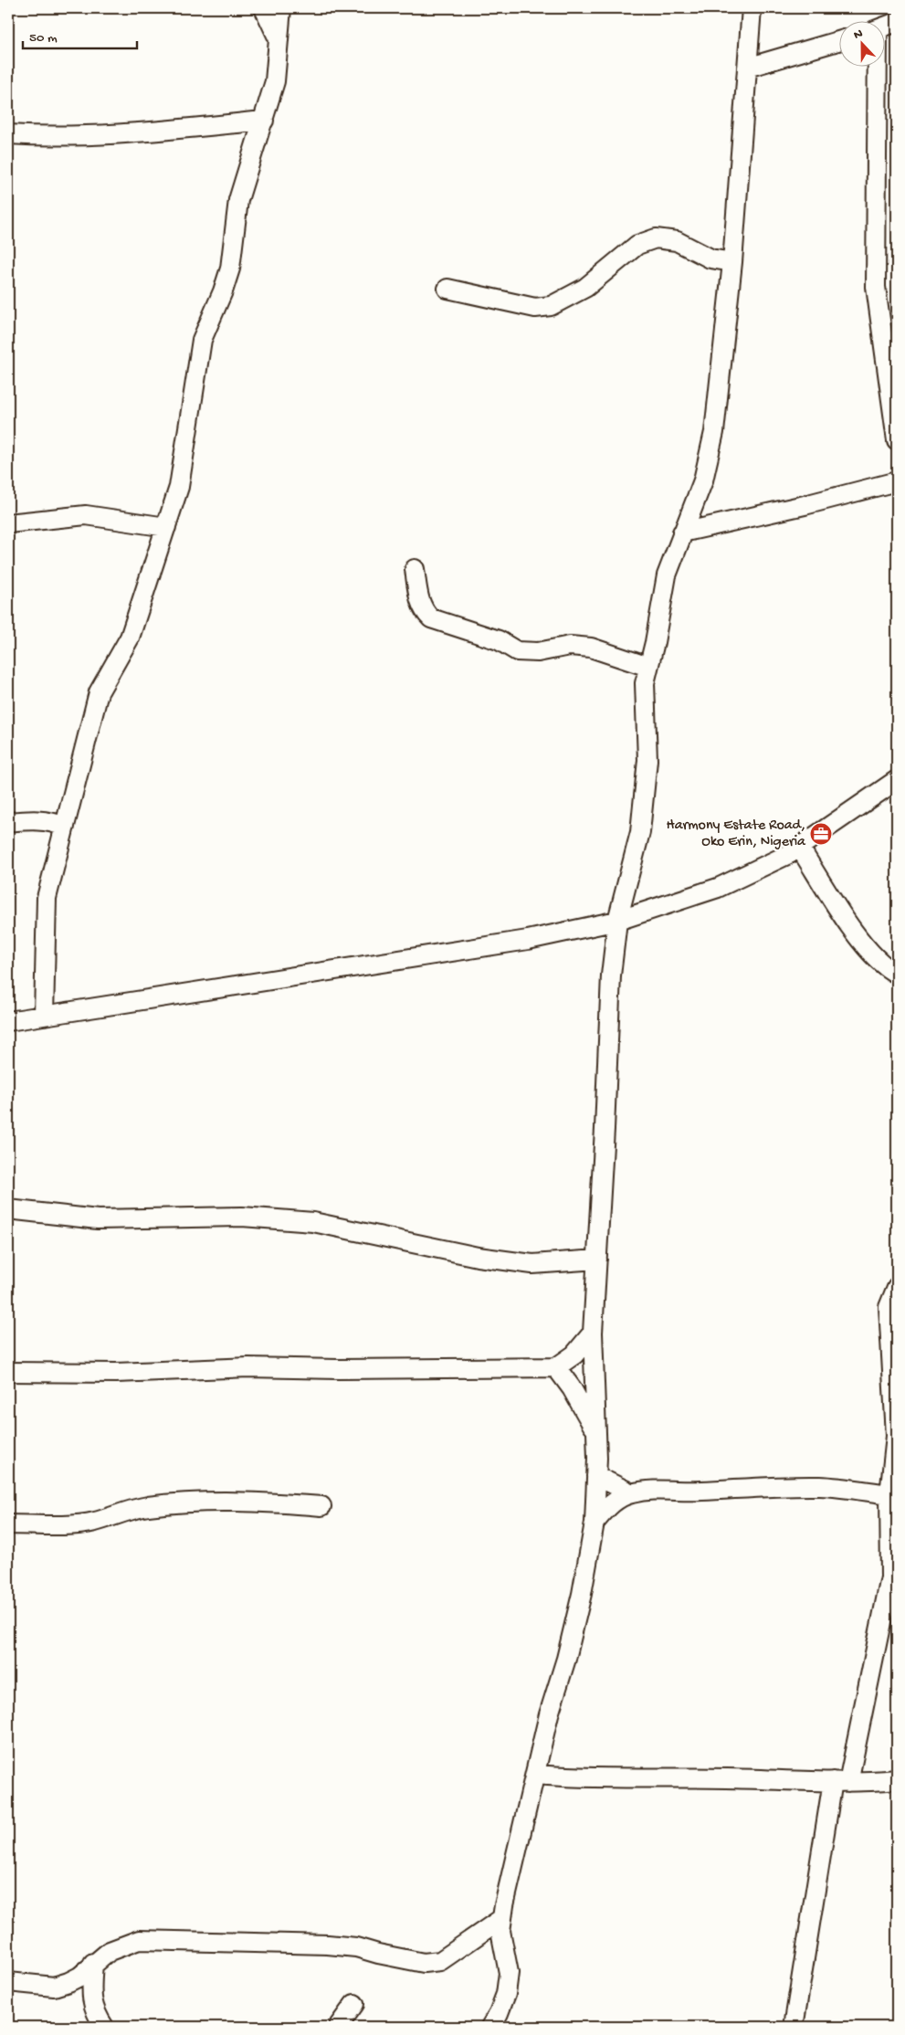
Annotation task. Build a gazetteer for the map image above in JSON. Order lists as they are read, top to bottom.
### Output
{
  "places": {
    "office": ["Harmony Estate Road, Oko Erin, Nigeria"]
  },
  "scale_bar": "50 m",
  "north": "top"
}
